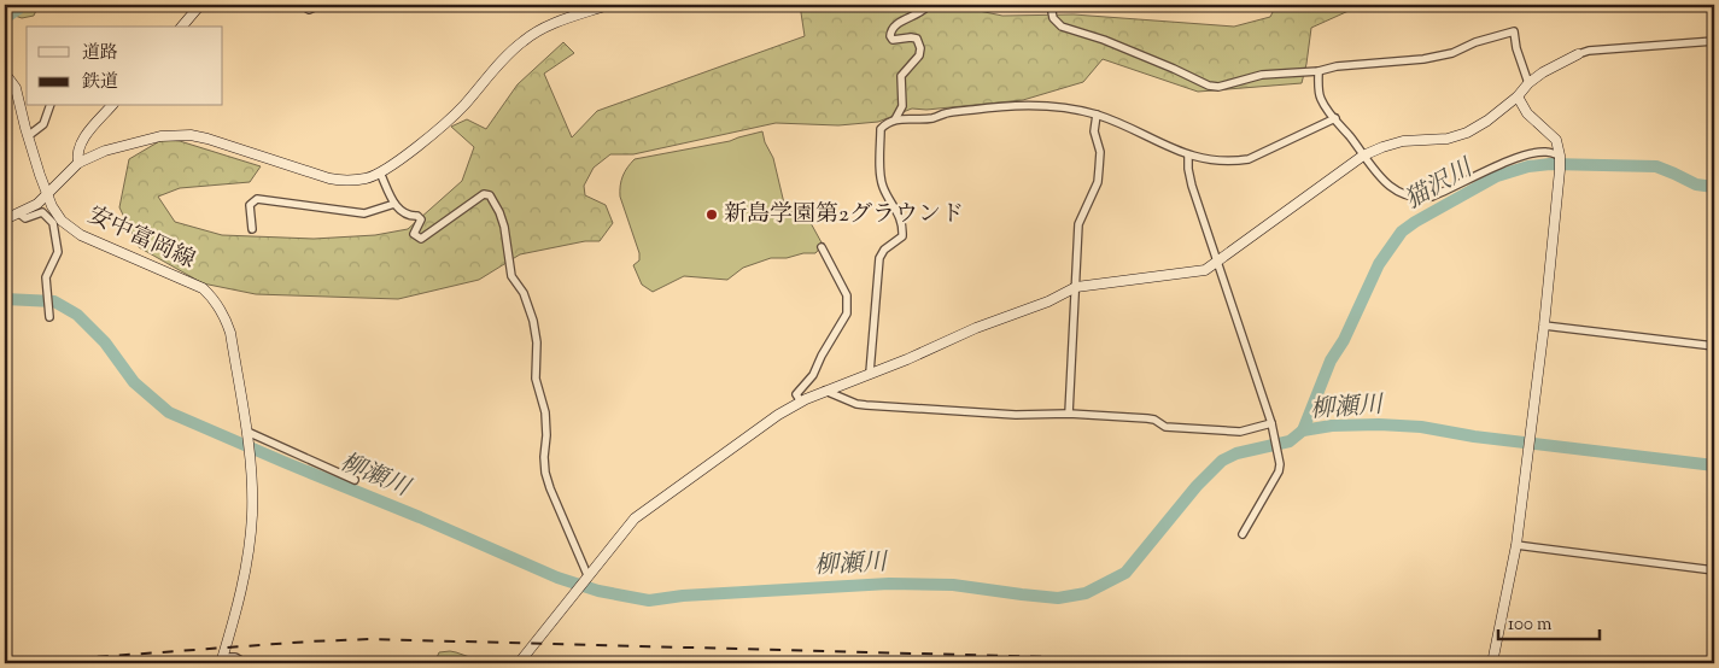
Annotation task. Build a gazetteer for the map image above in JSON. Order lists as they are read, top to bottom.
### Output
{
  "streets": {
    "street": ["安中富岡線"]
  },
  "water": ["猫沢川", "柳瀬川"],
  "places": ["新島学園第2グラウンド"],
  "legend": ["道路", "鉄道"],
  "scale_bar": "100 m"
}
